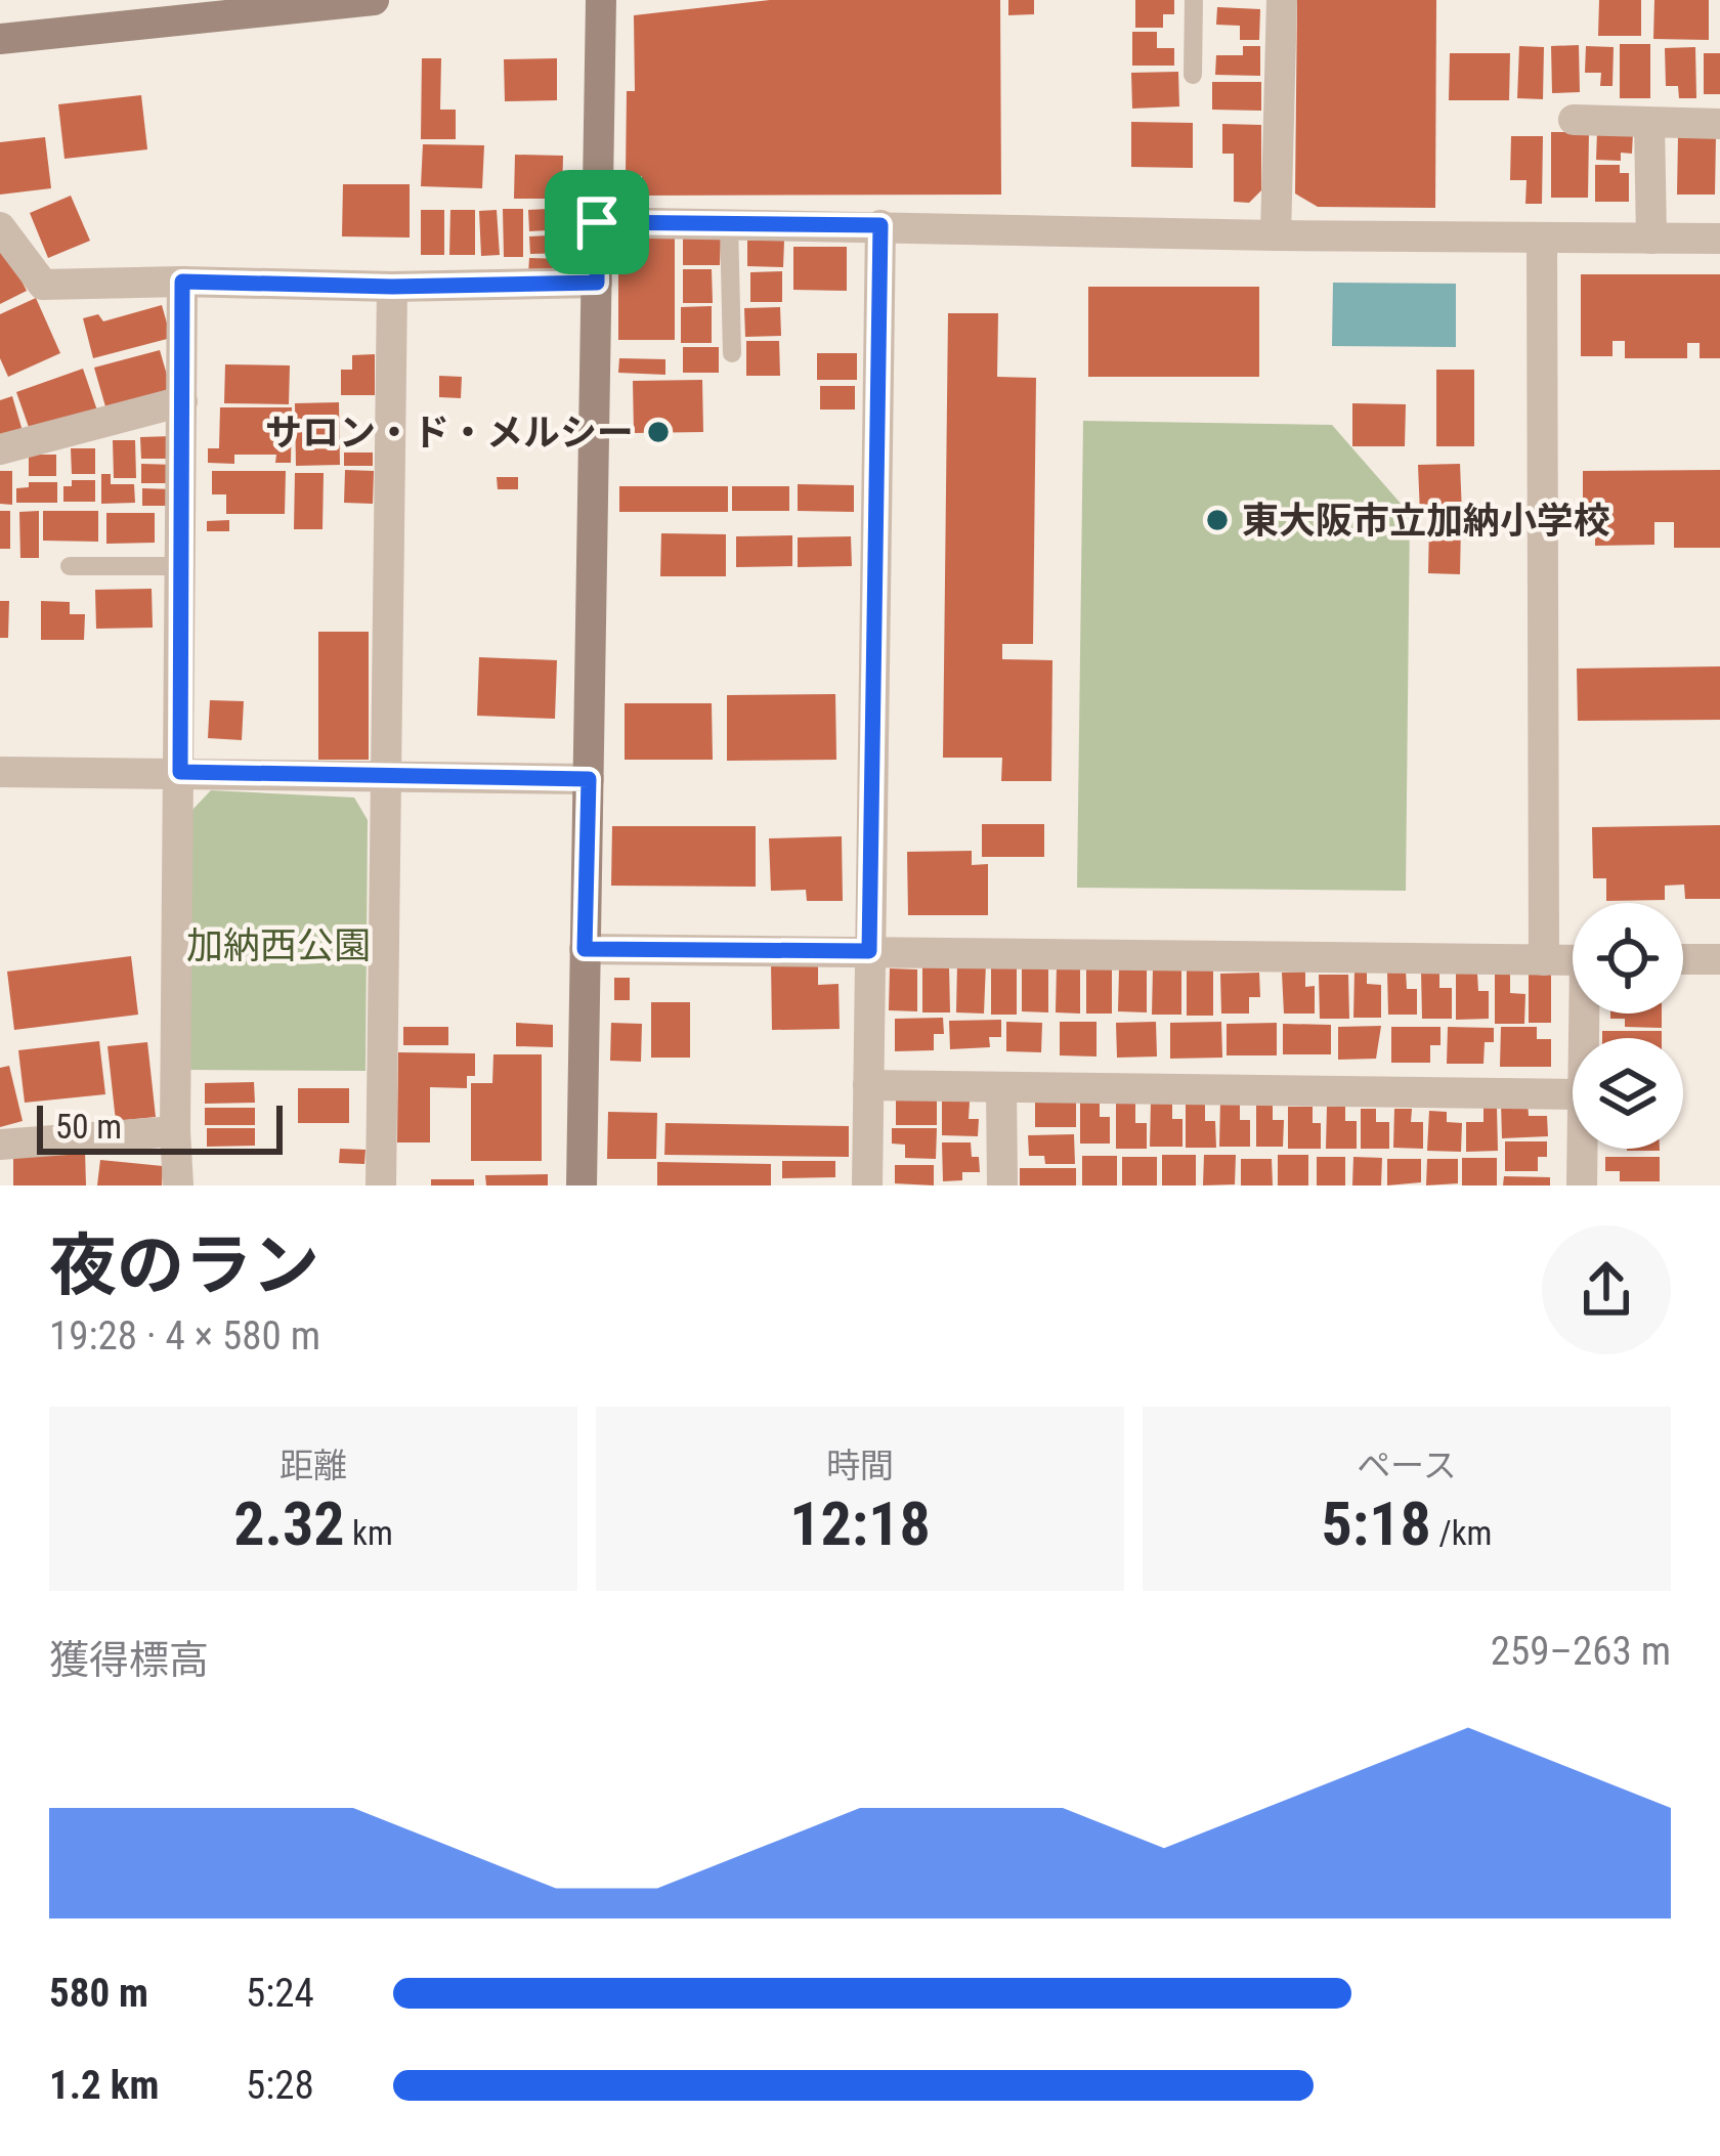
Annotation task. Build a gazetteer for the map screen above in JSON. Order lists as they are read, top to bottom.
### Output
{
  "parks": ["加納西公園"],
  "places": ["サロン・ド・メルシー", "東大阪市立加納小学校"],
  "scale_bar": "50 m",
  "page": {
    "scale": "50 m",
    "heading": ["夜のラン", "19:28 · 4 × 580 m"],
    "stats": [
      ["距離", "2.32 km"],
      ["時間", "12:18"],
      ["ペース", "5:18 /km"]
    ],
    "chart": ["獲得標高", "259–263 m"],
    "list": [
      {
        "name": "580 m",
        "note": "5:24"
      },
      {
        "name": "1.2 km",
        "note": "5:28"
      }
    ]
  }
}
